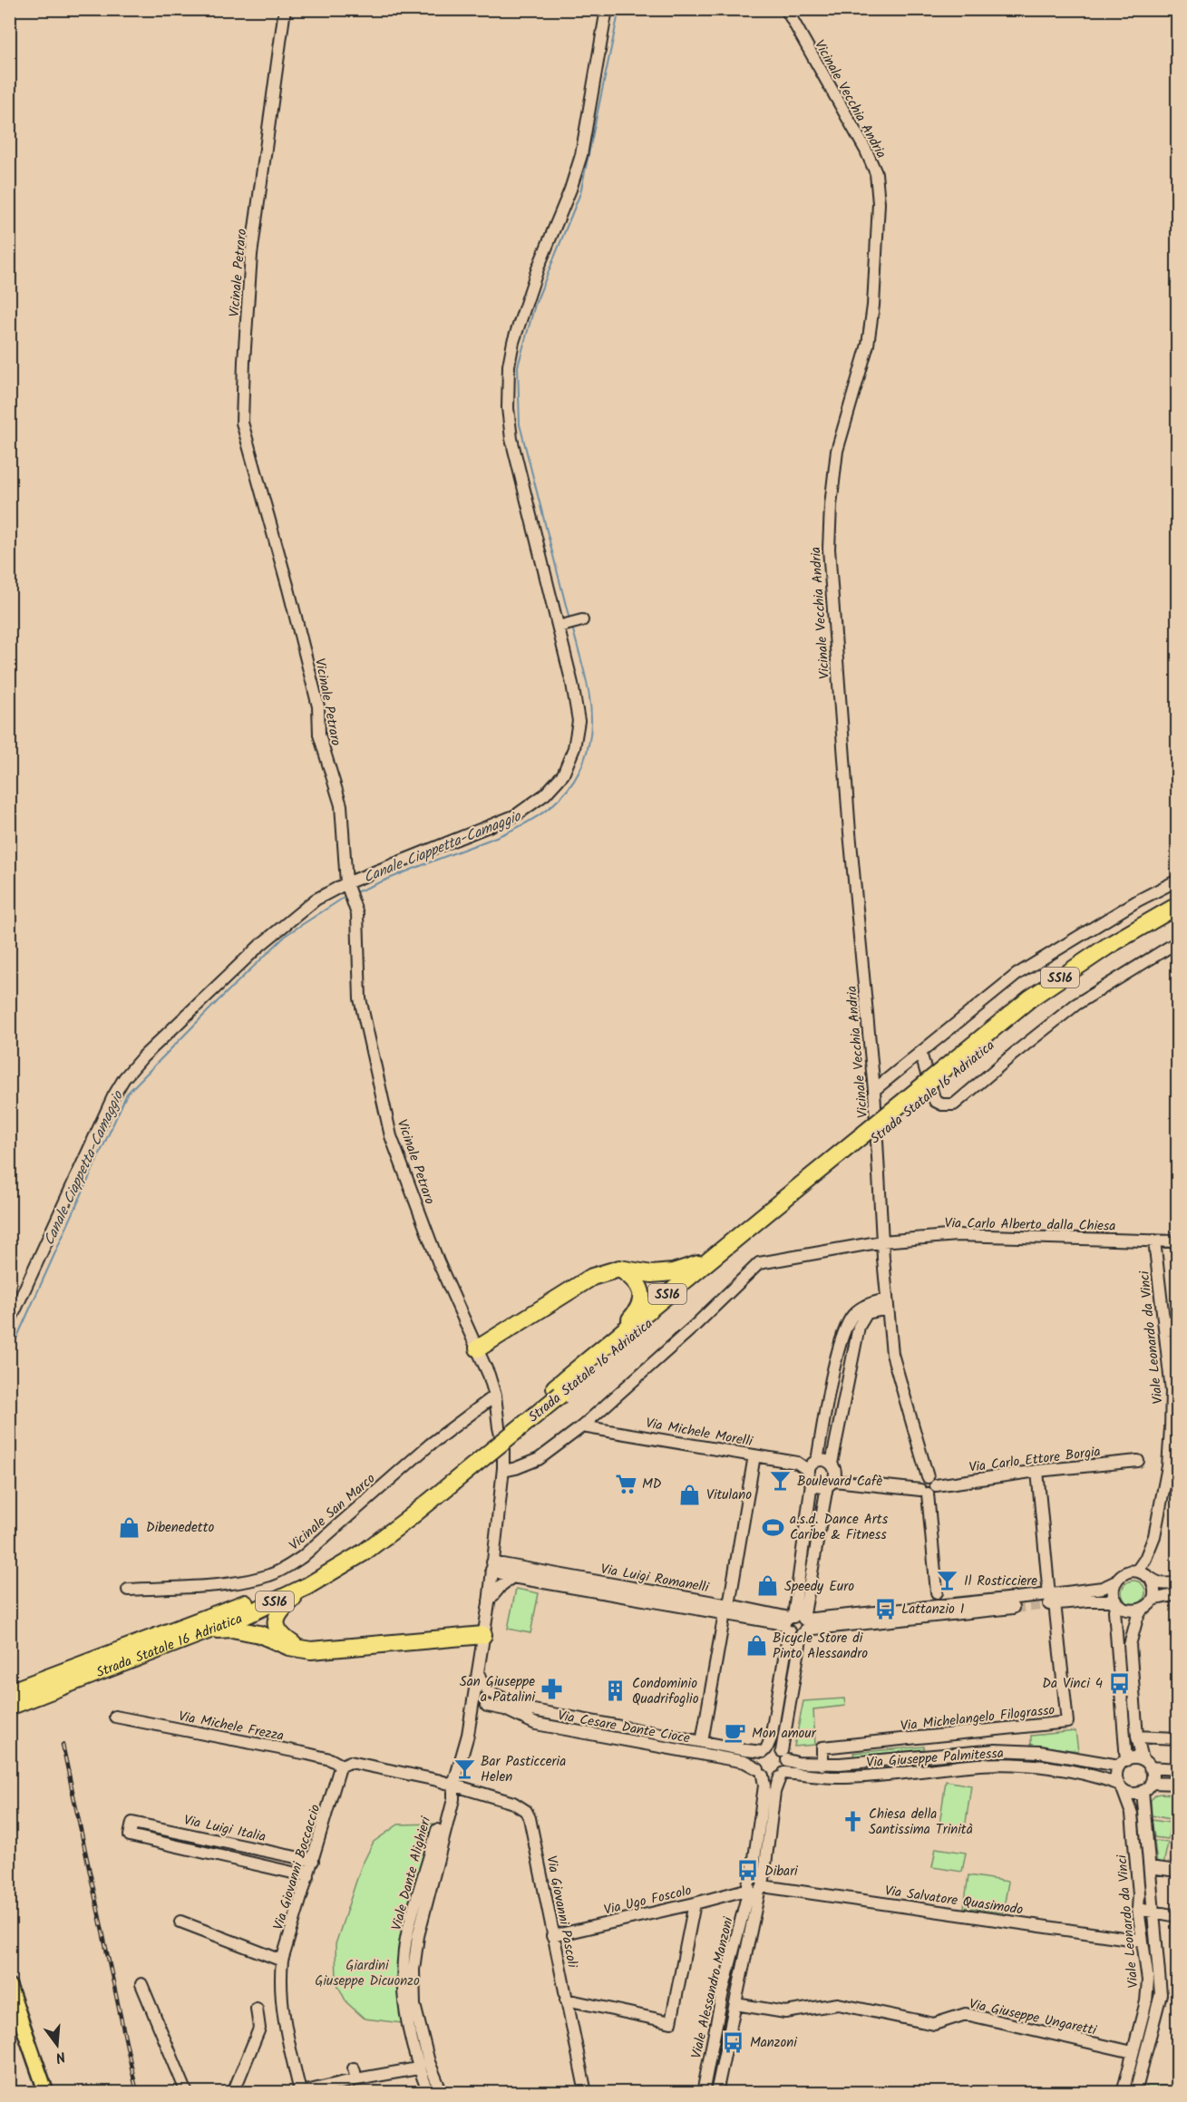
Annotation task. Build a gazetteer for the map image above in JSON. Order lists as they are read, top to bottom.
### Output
{
  "streets": {
    "highway": ["SS16", "Strada Statale 16 Adriatica"],
    "street": [
      "Vicinale Vecchia Andria",
      "Vicinale Petraro",
      "Via Carlo Alberto dalla Chiesa",
      "Viale Leonardo da Vinci",
      "Via Michele Morelli",
      "Via Carlo Ettore Borgia",
      "Vicinale San Marco",
      "Via Luigi Romanelli",
      "Via Michelangelo Filograsso",
      "Via Michele Frezza",
      "Via Cesare Dante Cioce",
      "Via Giuseppe Palmitessa",
      "Via Luigi Italia",
      "Via Giovanni Boccaccio",
      "Viale Dante Alighieri",
      "Via Ugo Foscolo",
      "Via Salvatore Quasimodo",
      "Via Giovanni Pascoli",
      "Viale Alessandro Manzoni",
      "Via Giuseppe Ungaretti"
    ]
  },
  "crossings": [
    ["Vicinale Vecchia Andria", "Via Carlo Alberto dalla Chiesa"],
    ["Vicinale Vecchia Andria", "Via Carlo Ettore Borgia"],
    ["Vicinale Petraro", "Via Carlo Alberto dalla Chiesa"],
    ["Vicinale Petraro", "Vicinale San Marco"],
    ["Vicinale Petraro", "Via Luigi Romanelli"],
    ["Vicinale Petraro", "Viale Dante Alighieri"],
    ["Via Carlo Alberto dalla Chiesa", "Viale Leonardo da Vinci"],
    ["Via Carlo Alberto dalla Chiesa", "Via Michele Morelli"],
    ["Viale Leonardo da Vinci", "Via Giuseppe Palmitessa"],
    ["Viale Leonardo da Vinci", "Via Salvatore Quasimodo"],
    ["Viale Leonardo da Vinci", "Via Giuseppe Ungaretti"],
    ["Via Michele Morelli", "Via Carlo Ettore Borgia"],
    ["Via Luigi Romanelli", "Viale Dante Alighieri"],
    ["Via Michelangelo Filograsso", "Via Giuseppe Palmitessa"],
    ["Via Michele Frezza", "Via Giovanni Boccaccio"],
    ["Via Cesare Dante Cioce", "Via Giuseppe Palmitessa"],
    ["Via Cesare Dante Cioce", "Viale Dante Alighieri"],
    ["Via Luigi Italia", "Via Giovanni Boccaccio"],
    ["Viale Dante Alighieri", "Via Giovanni Pascoli"],
    ["Via Ugo Foscolo", "Via Salvatore Quasimodo"],
    ["Via Ugo Foscolo", "Via Giovanni Pascoli"],
    ["Via Ugo Foscolo", "Viale Alessandro Manzoni"],
    ["Via Salvatore Quasimodo", "Viale Alessandro Manzoni"],
    ["Viale Alessandro Manzoni", "Via Giuseppe Ungaretti"]
  ],
  "water": ["Canale Ciappetta-Camaggio"],
  "parks": ["Giardini Giuseppe Dicuonzo"],
  "places": {
    "bar": ["Boulevard Cafè", "Il Rosticciere", "Bar Pasticceria Helen"],
    "supermarket": ["MD"],
    "shop": [
      "Vitulano",
      "Dibenedetto",
      "Speedy Euro",
      "Bicycle Store di Pinto Alessandro"
    ],
    "sports": ["a.s.d. Dance Arts Caribe & Fitness"],
    "bus stop": [
      "Lattanzio 1",
      "Da Vinci 4",
      "Dibari",
      "Manzoni"
    ],
    "pharmacy": ["San Giuseppe a Patalini"],
    "building": ["Condominio Quadrifoglio"],
    "cafe": ["Mon amour"],
    "church": ["Chiesa della Santissima Trinità"]
  },
  "north": "bottom"
}
